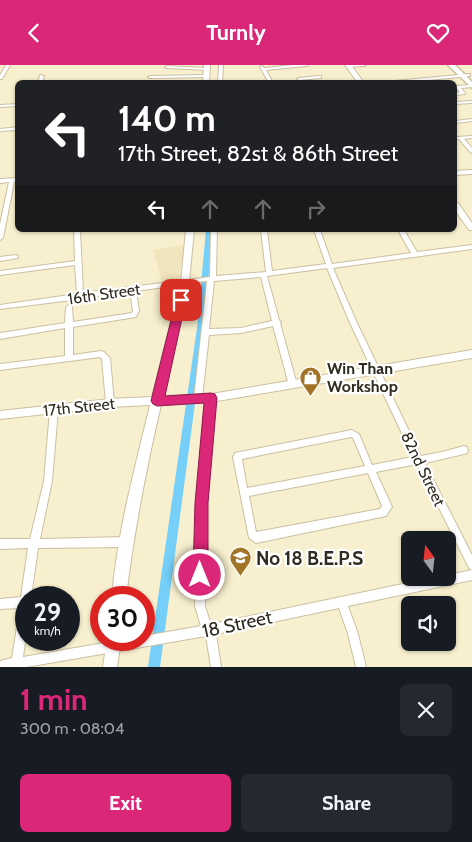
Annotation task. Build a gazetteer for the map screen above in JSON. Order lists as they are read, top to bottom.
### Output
{
  "streets": {
    "street": [
      "16th Street",
      "17th Street",
      "82nd Street",
      "18 Street"
    ]
  },
  "crossings": [
    ["16th Street", "82nd Street"],
    ["17th Street", "82nd Street"]
  ],
  "places": {
    "shop": ["Win Than Workshop"],
    "school or university": ["No 18 B.E.P.S"]
  },
  "north": "top",
  "page": {
    "header": "Turnly",
    "turn": ["140 m", "17th Street, 82st & 86th Street"],
    "speed": "29 km/h",
    "limit": "30",
    "heading": ["1 min", "300 m · 08:04"],
    "buttons": ["Exit", "Share"]
  }
}
